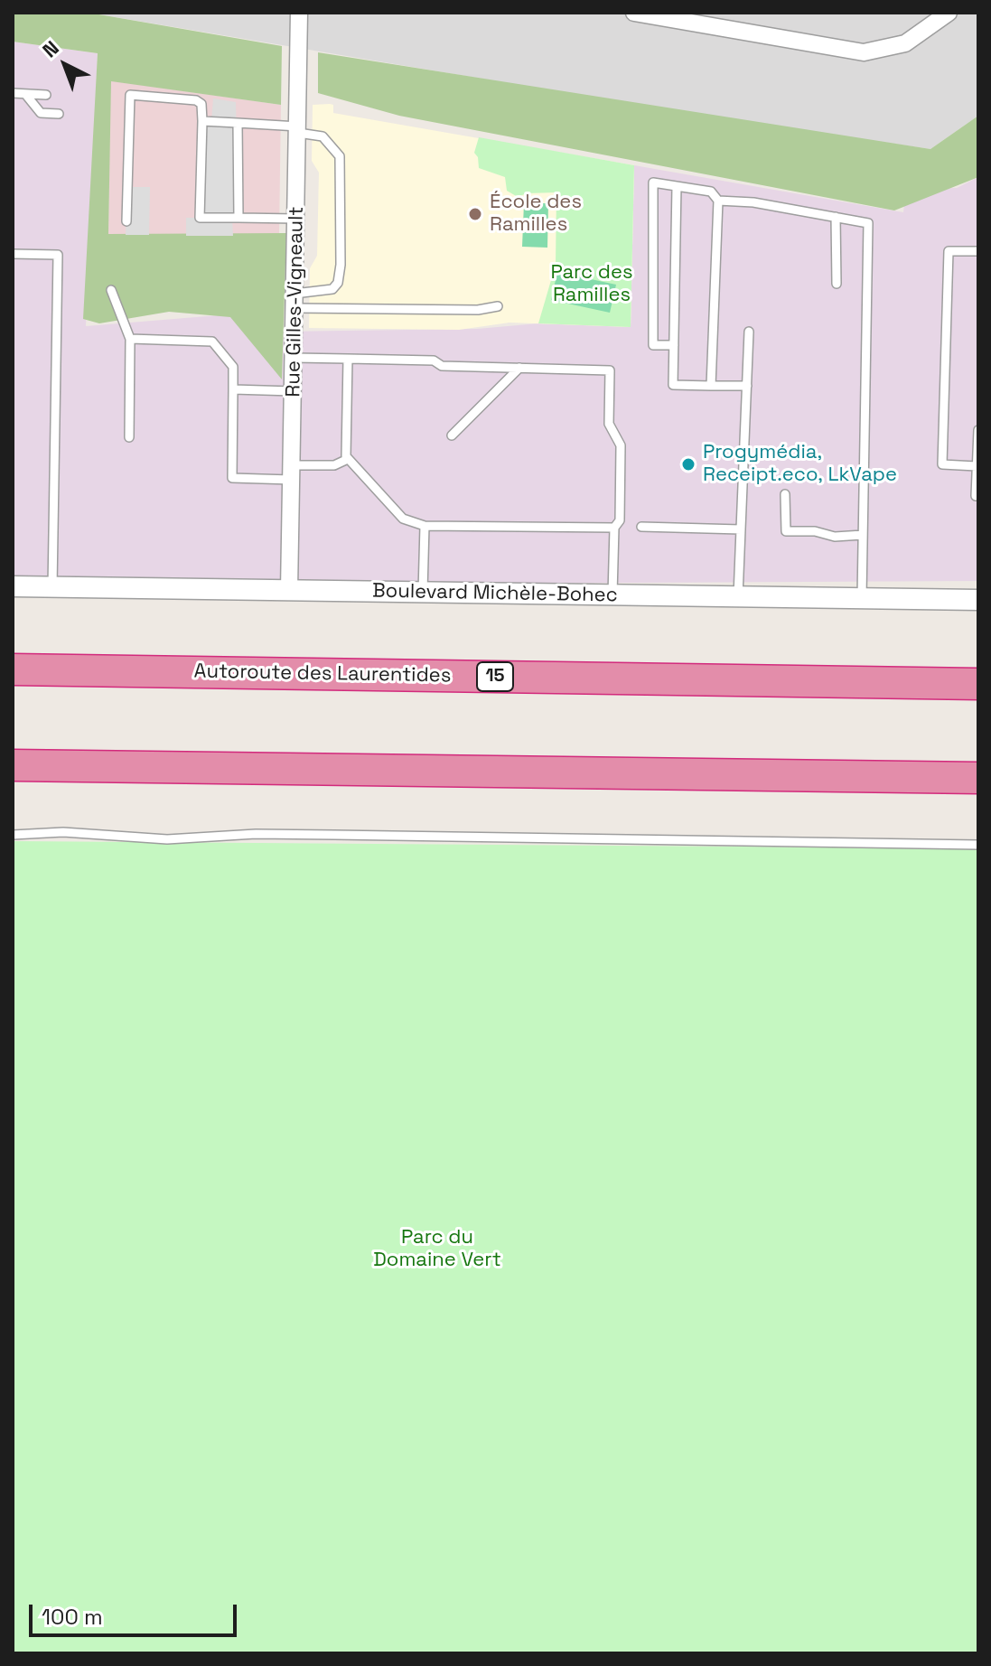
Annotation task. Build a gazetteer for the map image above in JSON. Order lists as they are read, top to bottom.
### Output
{
  "streets": {
    "highway": ["Autoroute des Laurentides", "15"],
    "street": ["Rue Gilles-Vigneault", "Boulevard Michèle-Bohec"]
  },
  "crossings": [
    ["Rue Gilles-Vigneault", "Boulevard Michèle-Bohec"]
  ],
  "parks": ["Parc des Ramilles", "Parc du Domaine Vert"],
  "places": ["École des Ramilles", "Progymédia, Receipt.eco, LkVape"],
  "scale_bar": "100 m",
  "north": "top left"
}
